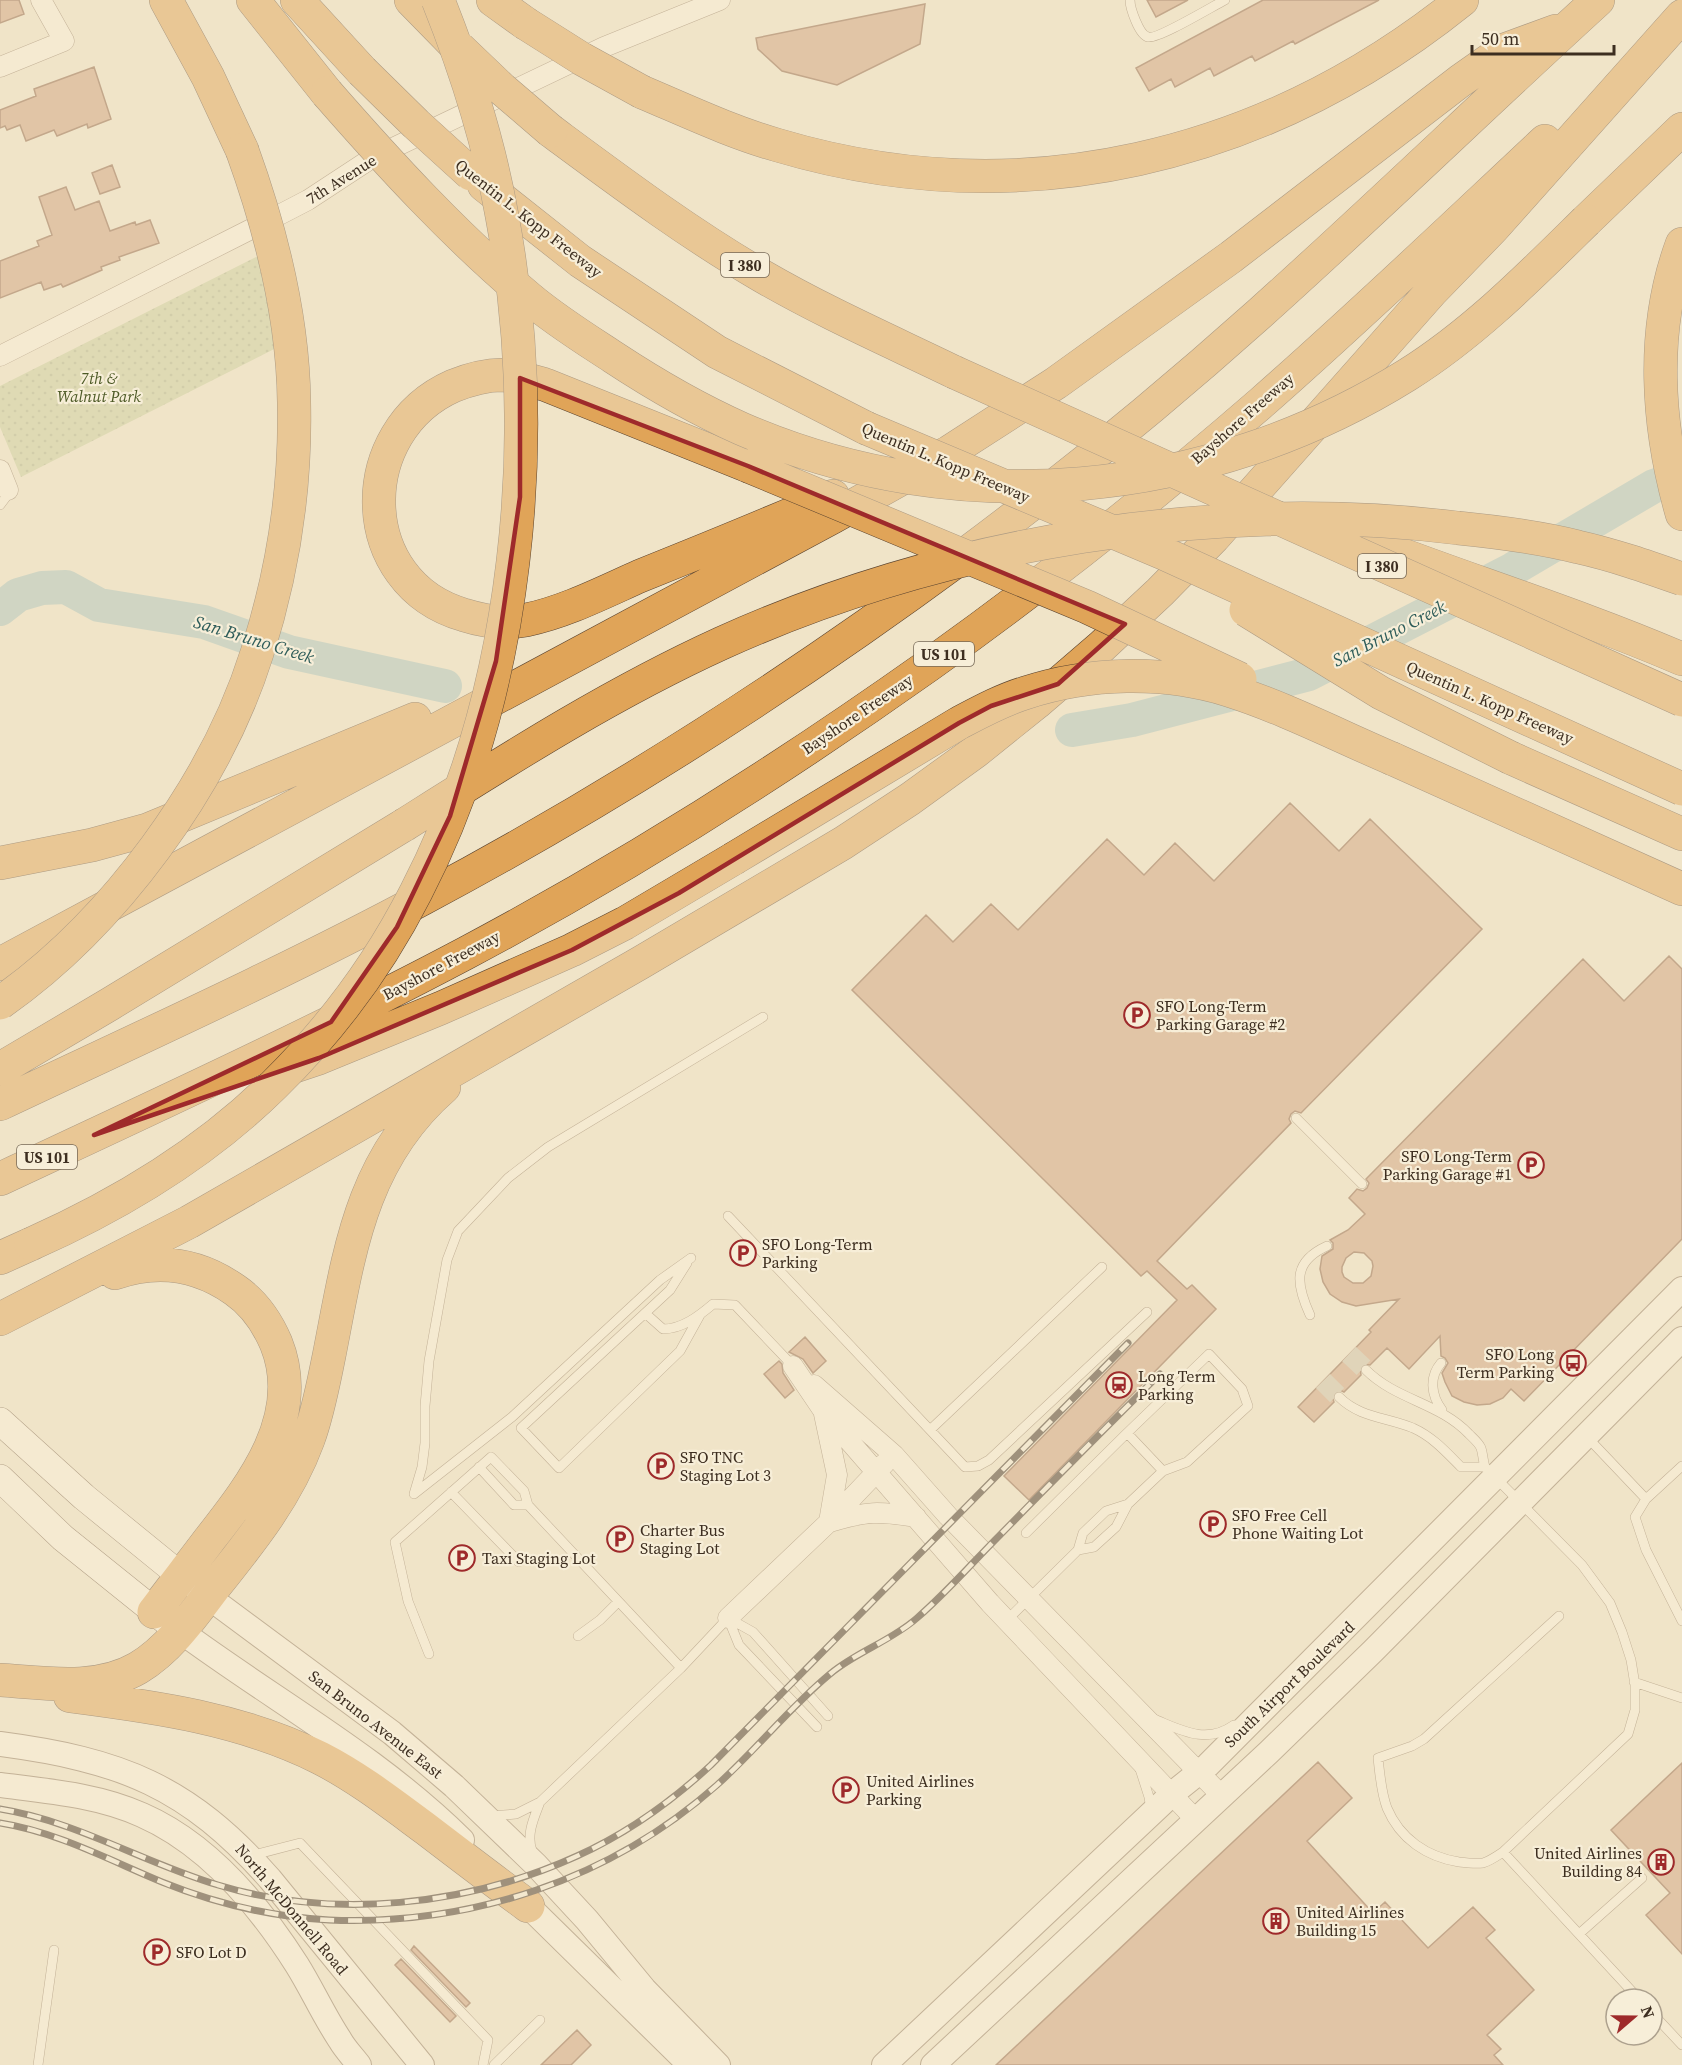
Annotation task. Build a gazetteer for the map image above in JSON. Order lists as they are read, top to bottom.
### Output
{
  "streets": {
    "highway": [
      "Quentin L. Kopp Freeway",
      "I 380",
      "Bayshore Freeway",
      "US 101"
    ],
    "main road": ["San Bruno Avenue East"],
    "street": ["7th Avenue", "South Airport Boulevard", "North McDonnell Road"]
  },
  "water": ["San Bruno Creek"],
  "parks": ["7th & Walnut Park"],
  "places": {
    "parking": [
      "SFO Long-Term Parking Garage #2",
      "SFO Long-Term Parking Garage #1",
      "SFO Long-Term Parking",
      "SFO TNC Staging Lot 3",
      "SFO Free Cell Phone Waiting Lot",
      "Charter Bus Staging Lot",
      "Taxi Staging Lot",
      "United Airlines Parking",
      "SFO Lot D"
    ],
    "bus stop": ["SFO Long Term Parking"],
    "station": ["Long Term Parking"],
    "building": ["United Airlines Building 84", "United Airlines Building 15"]
  },
  "scale_bar": "50 m",
  "north": "right"
}
